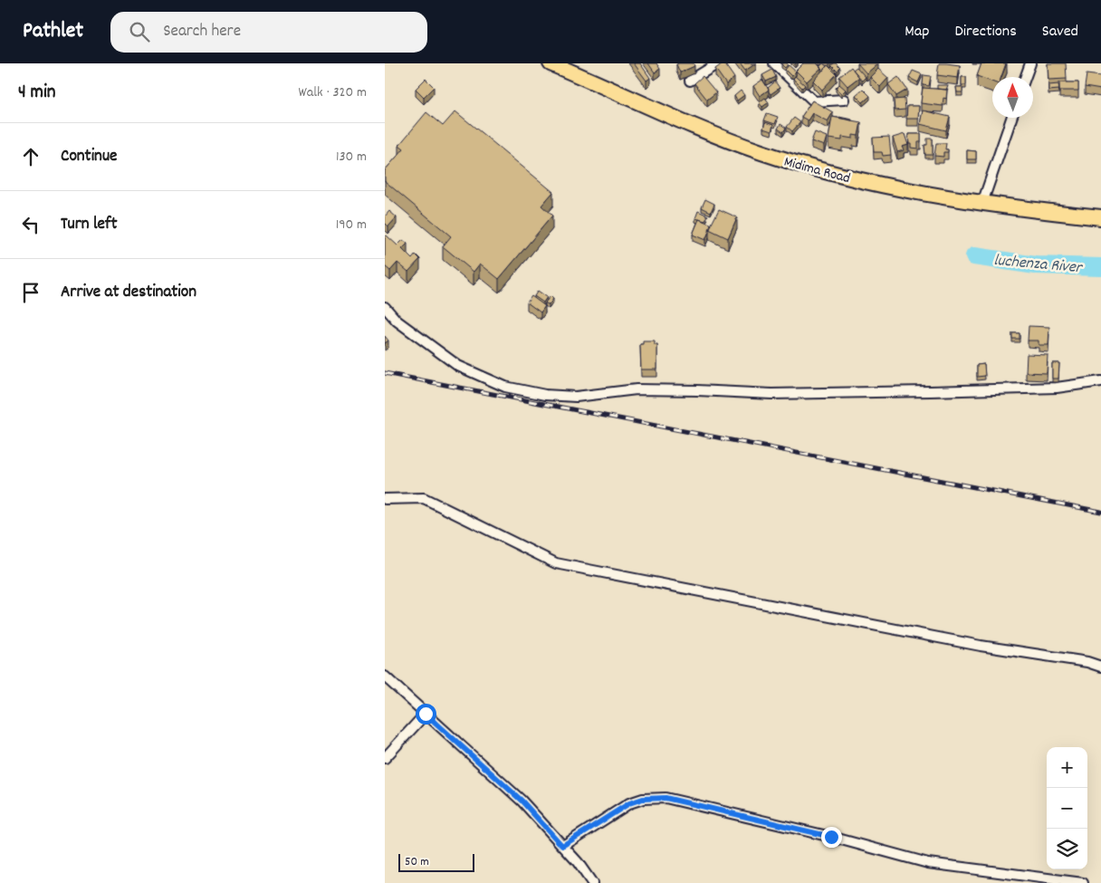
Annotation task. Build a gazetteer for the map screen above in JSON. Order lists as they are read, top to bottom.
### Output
{
  "streets": {
    "main road": ["Midima Road"]
  },
  "water": ["luchenza River"],
  "scale_bar": "50 m",
  "north": "top",
  "page": {
    "header": "Pathlet",
    "search": "Search here",
    "nav": ["Map", "Directions", "Saved"],
    "heading": ["4 min", "Walk · 320 m"],
    "list": [
      ["Continue", "130 m"],
      ["Turn left", "190 m"],
      "Arrive at destination"
    ],
    "map_buttons": ["+", "−"],
    "scale": "50 m"
  }
}
